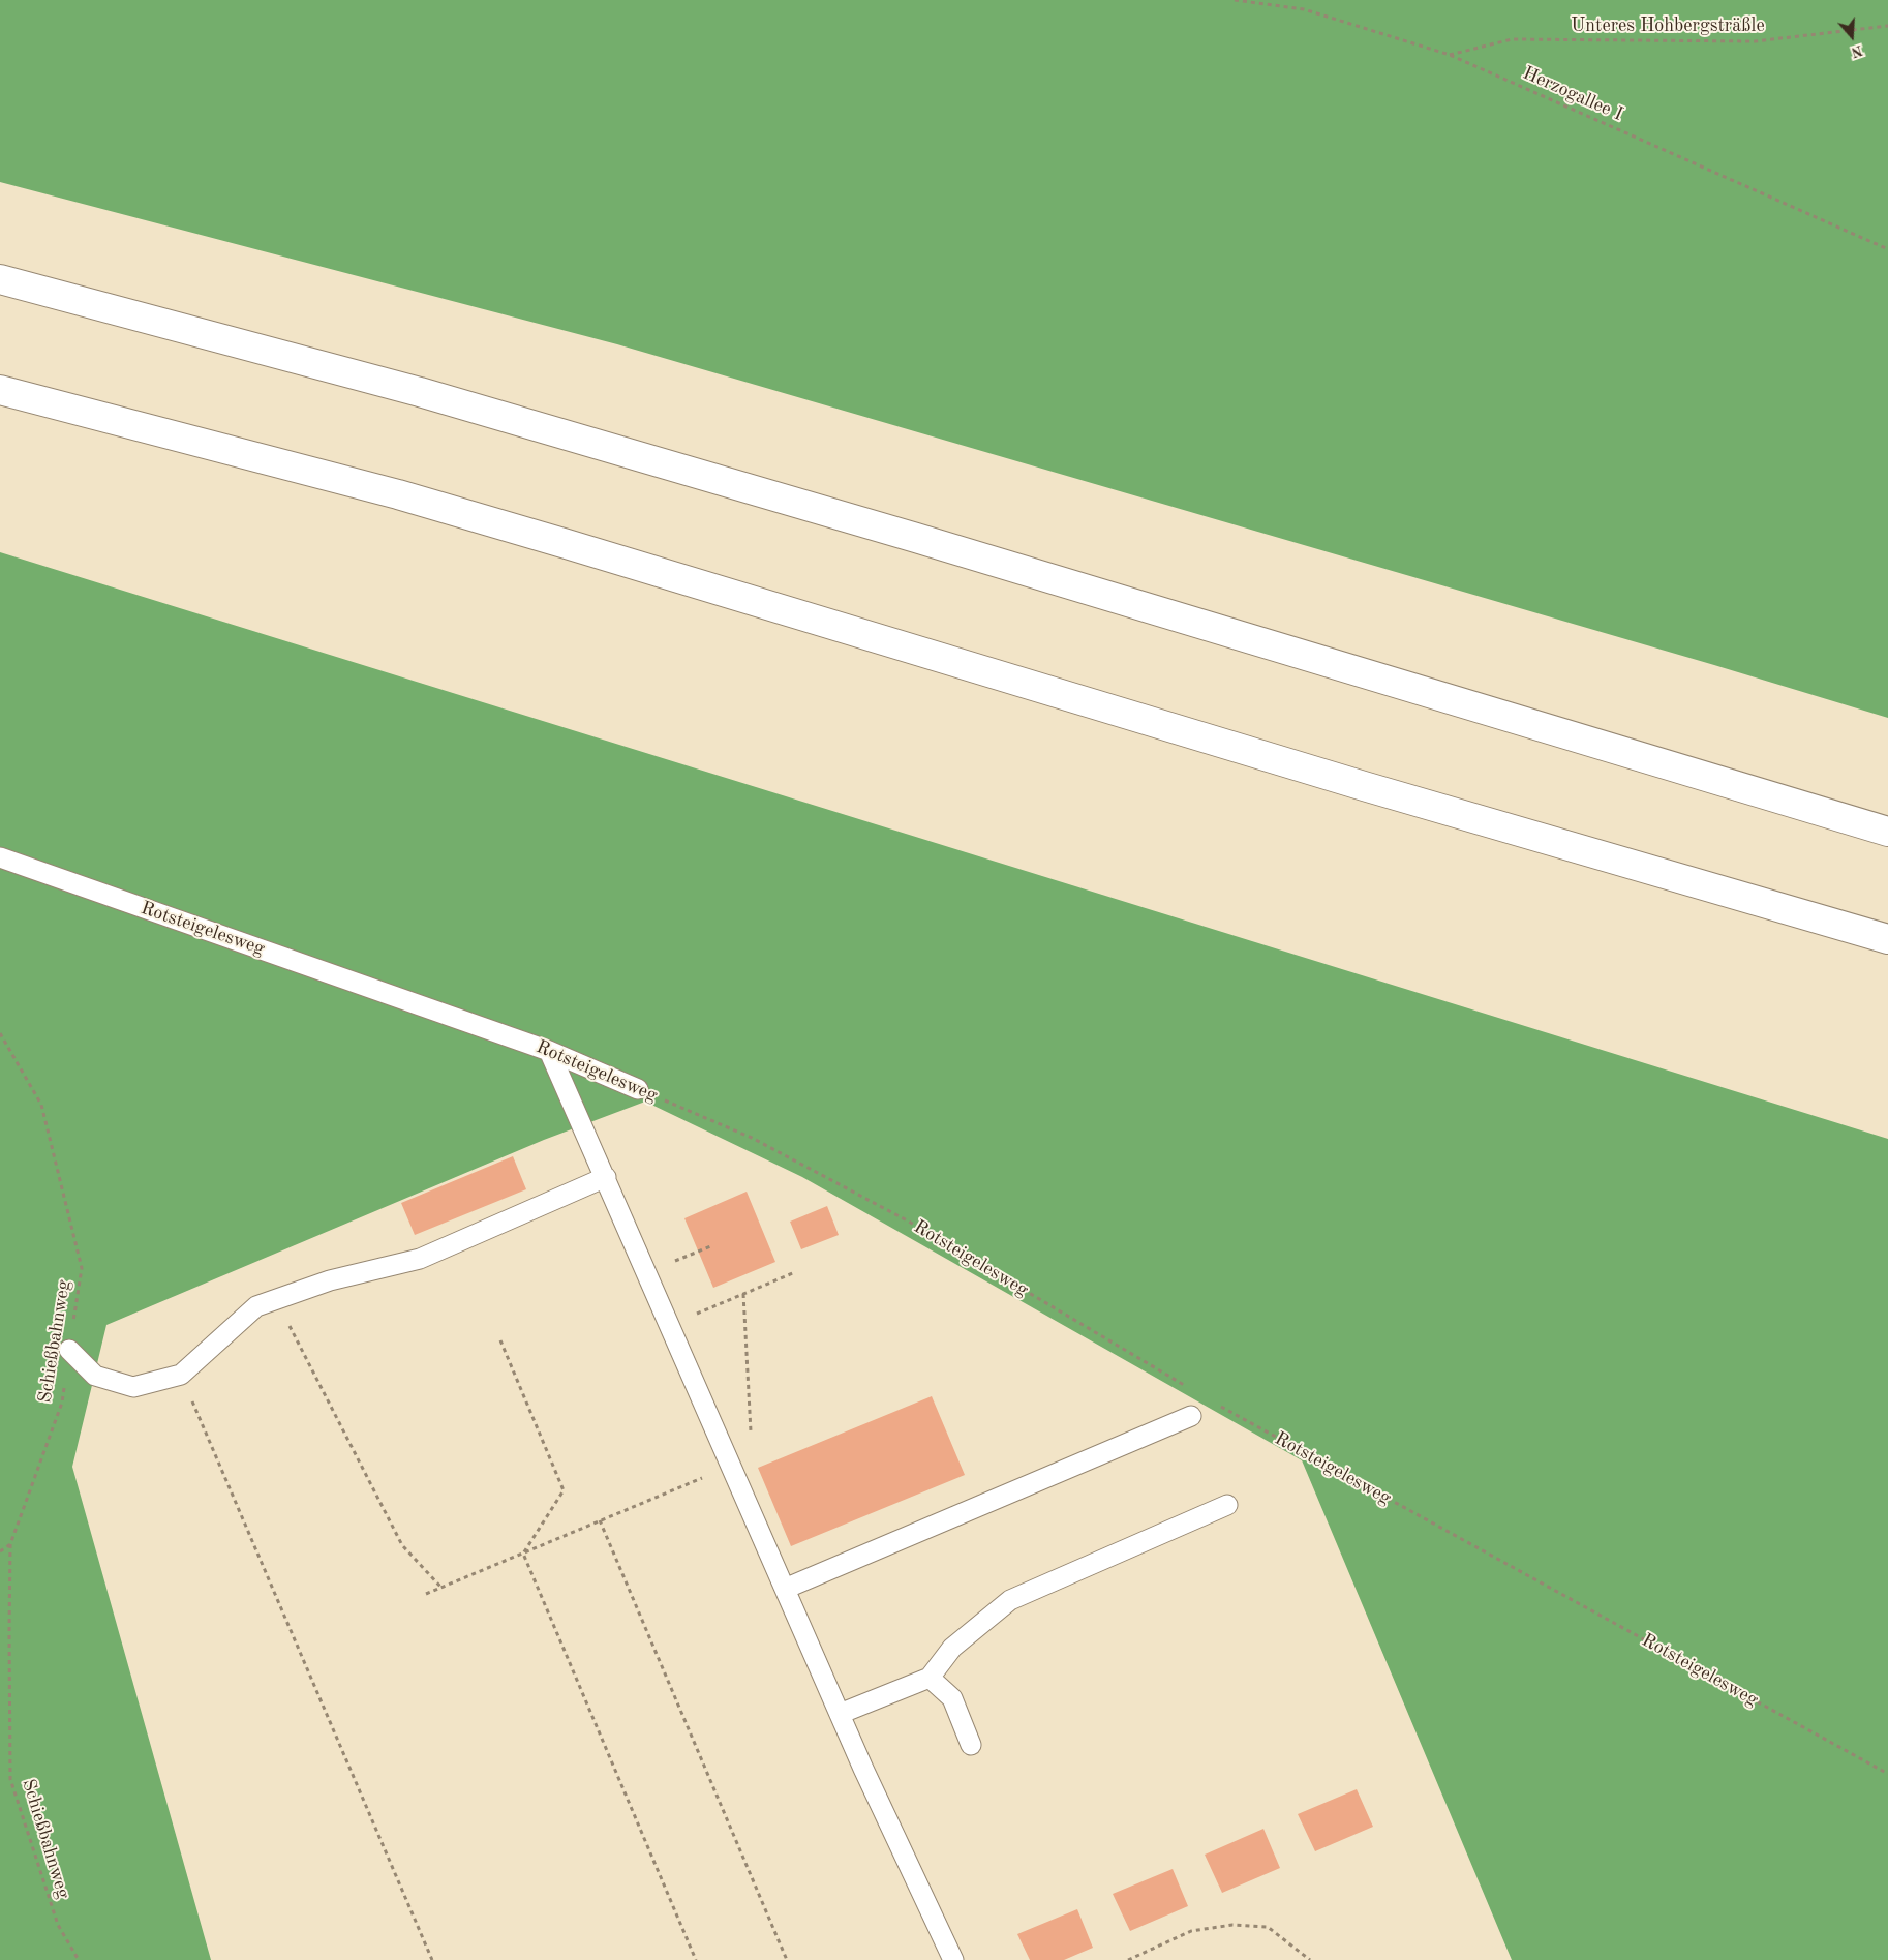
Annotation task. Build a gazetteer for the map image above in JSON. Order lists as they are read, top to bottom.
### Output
{
  "streets": {
    "lane": ["Rotsteigelesweg"],
    "path": ["Unteres Hohbergsträßle", "Herzogallee I", "Schießbahnweg"]
  },
  "crossings": [
    ["Unteres Hohbergsträßle", "Herzogallee I"]
  ],
  "north": "bottom"
}
